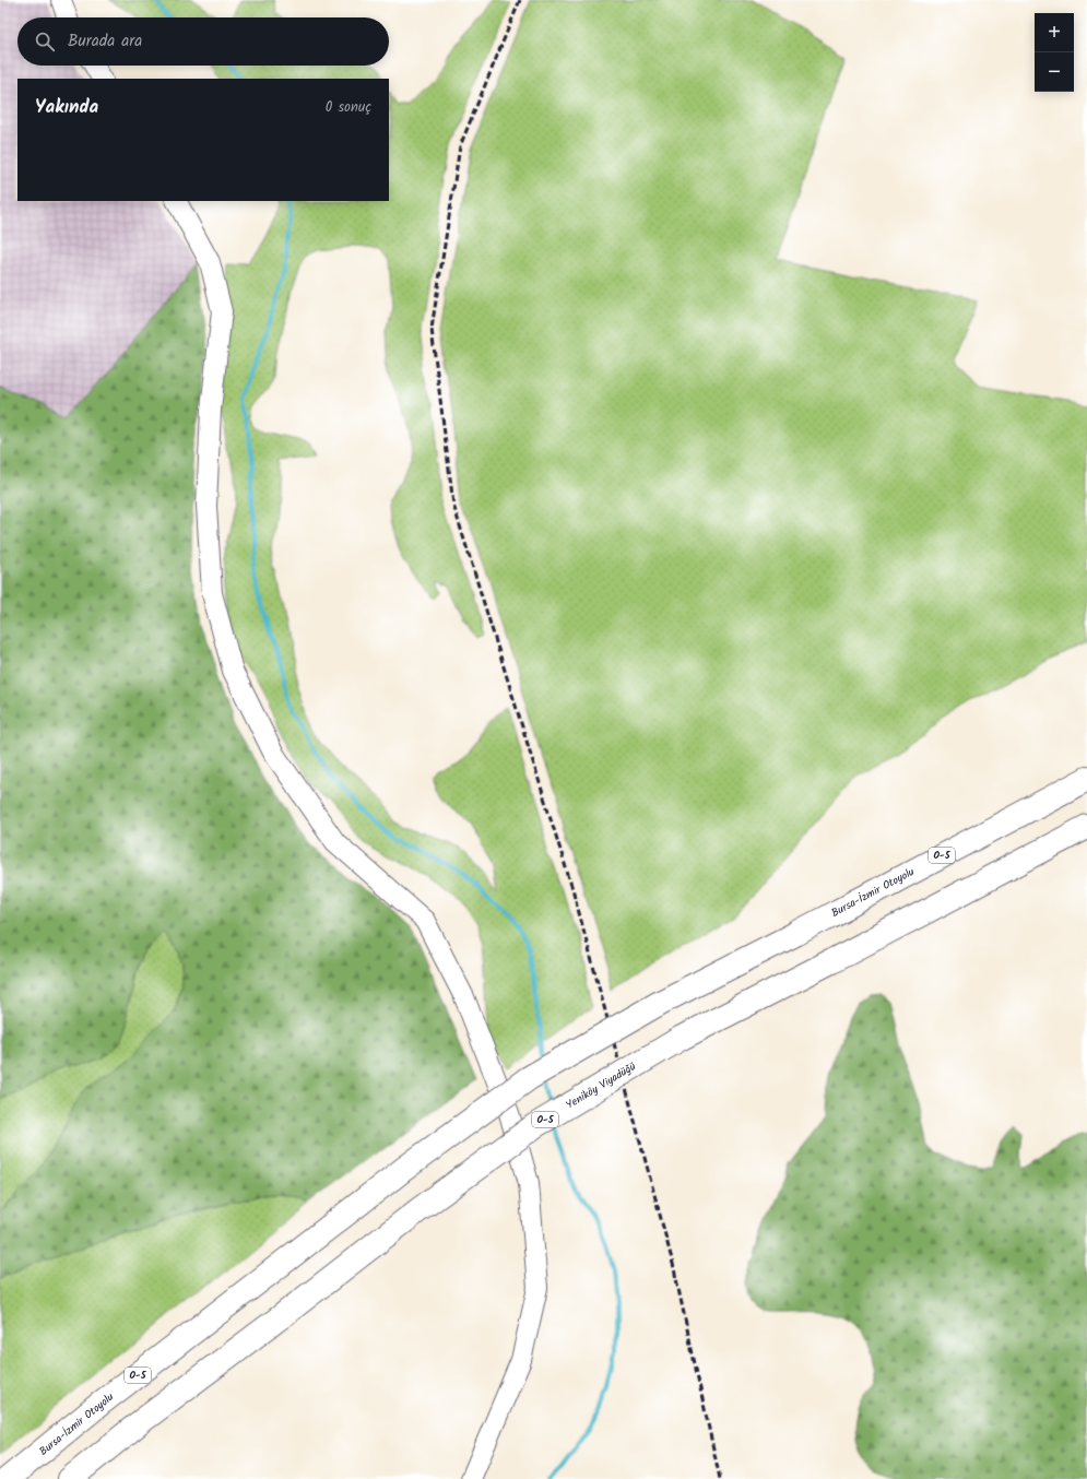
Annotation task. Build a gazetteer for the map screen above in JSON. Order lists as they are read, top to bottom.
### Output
{
  "streets": {
    "highway": ["O-5", "Bursa-İzmir Otoyolu", "Yeniköy Viyadüğü"]
  },
  "crossings": [
    ["O-5", "Yeniköy Viyadüğü"]
  ],
  "page": {
    "map_buttons": ["+", "−"],
    "search": "Burada ara",
    "heading": ["Yakında", "0 sonuç"]
  }
}
